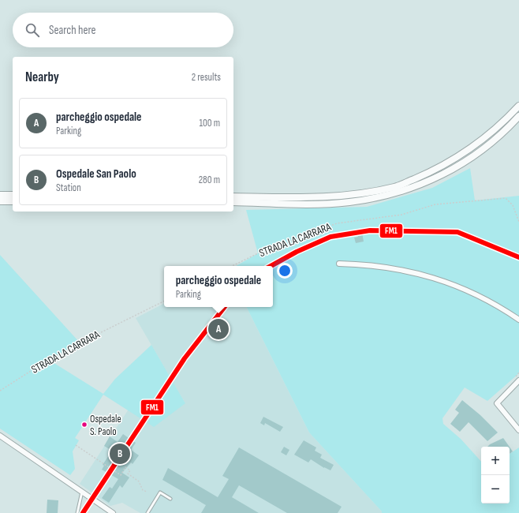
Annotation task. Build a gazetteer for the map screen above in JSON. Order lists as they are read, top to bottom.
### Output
{
  "streets": {
    "path": ["STRADA LA CARRARA"]
  },
  "places": ["Ospedale S. Paolo"],
  "lines": ["transit line FM1"],
  "page": {
    "search": "Search here",
    "heading": ["Nearby", "2 results"],
    "list": [
      {
        "mark": "A",
        "name": "parcheggio ospedale",
        "note": "Parking",
        "value": "100 m"
      },
      {
        "mark": "B",
        "name": "Ospedale San Paolo",
        "note": "Station",
        "value": "280 m"
      }
    ],
    "popup": ["parcheggio ospedale", "Parking"],
    "pins": ["A", "B"],
    "map_buttons": ["+", "−"]
  }
}
